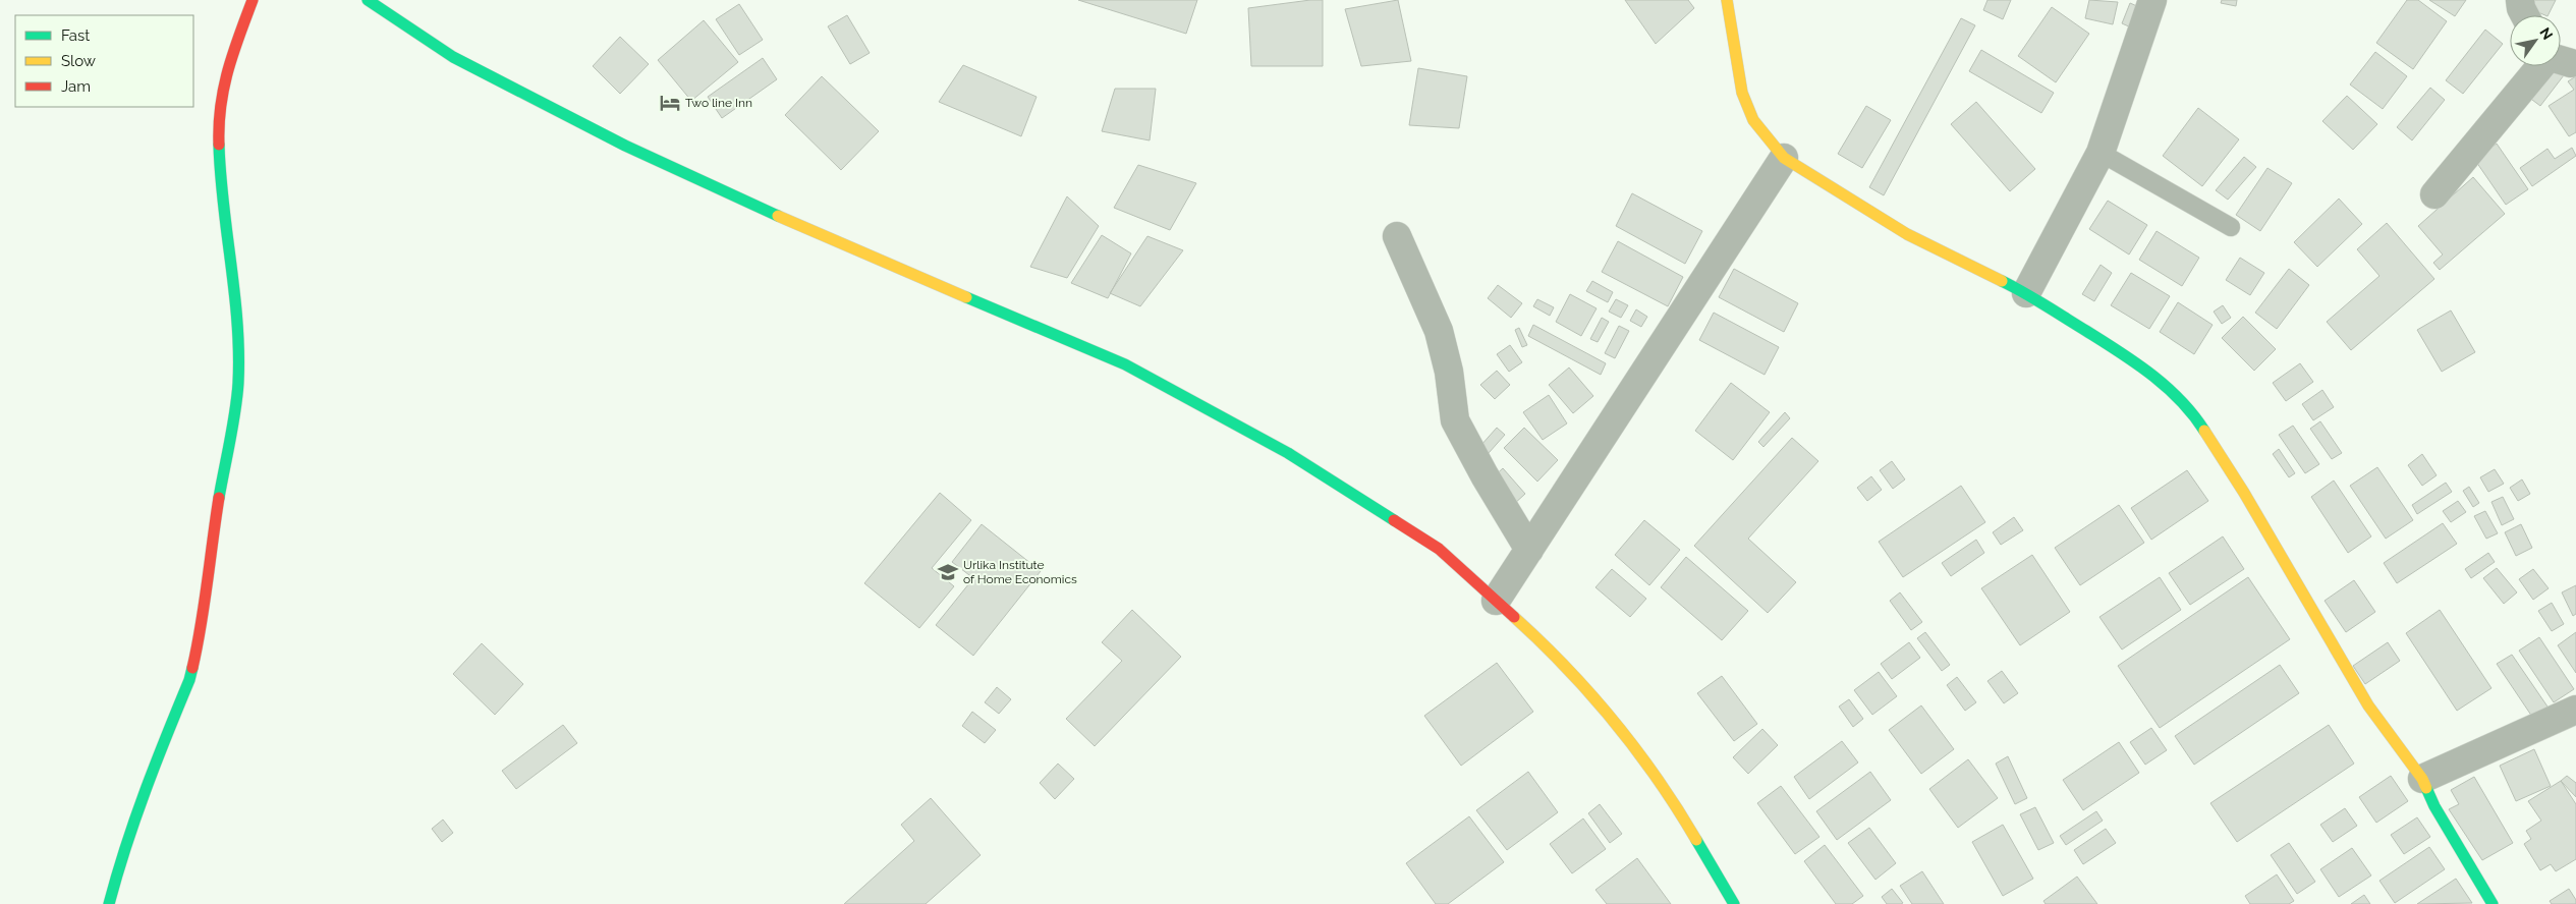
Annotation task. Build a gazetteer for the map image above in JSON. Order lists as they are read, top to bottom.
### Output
{
  "places": {
    "hotel": ["Two line Inn"],
    "school or university": ["Urlika Institute of Home Economics"]
  },
  "legend": ["Fast", "Slow", "Jam"],
  "north": "top right"
}
